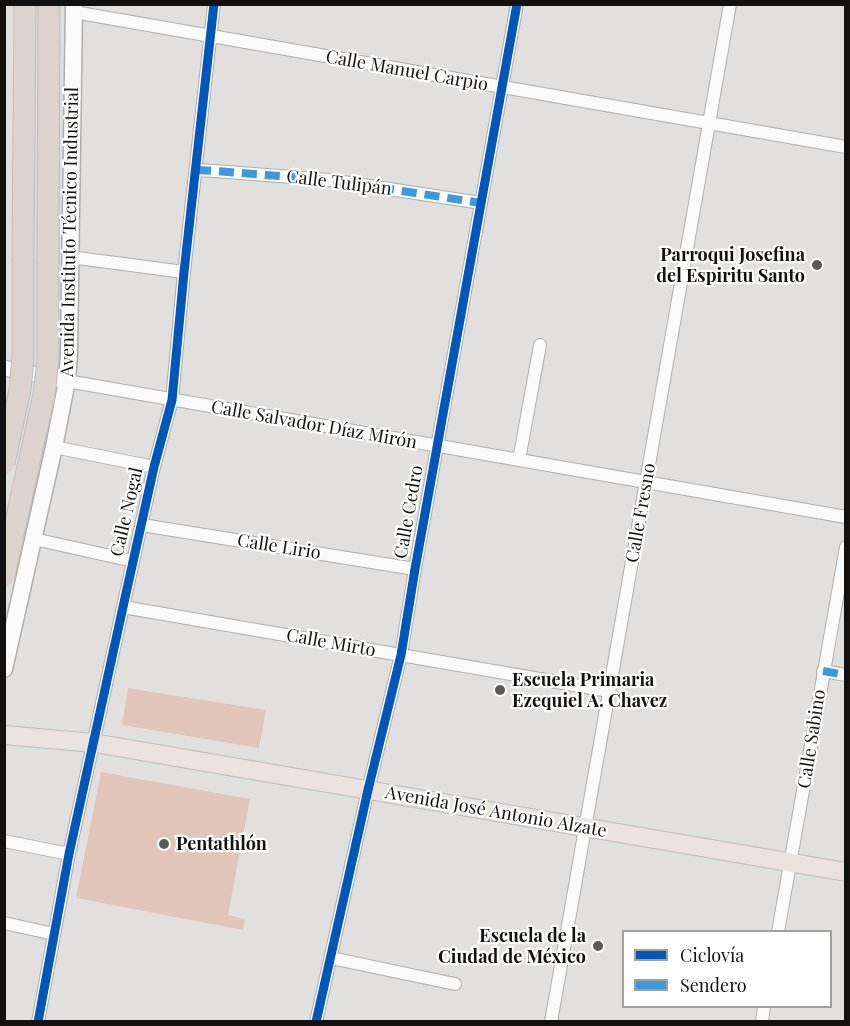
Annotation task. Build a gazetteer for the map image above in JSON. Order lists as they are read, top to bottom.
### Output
{
  "streets": {
    "main road": ["Avenida Instituto Técnico Industrial", "Avenida José Antonio Alzate"],
    "street": [
      "Calle Manuel Carpio",
      "Calle Tulipán",
      "Calle Salvador Díaz Mirón",
      "Calle Nogal",
      "Calle Cedro",
      "Calle Fresno",
      "Calle Lirio",
      "Calle Mirto",
      "Calle Sabino"
    ]
  },
  "crossings": [
    ["Calle Manuel Carpio", "Avenida Instituto Técnico Industrial"],
    ["Calle Manuel Carpio", "Calle Nogal"],
    ["Calle Manuel Carpio", "Calle Cedro"],
    ["Calle Manuel Carpio", "Calle Fresno"],
    ["Calle Tulipán", "Calle Nogal"],
    ["Calle Tulipán", "Calle Cedro"],
    ["Avenida Instituto Técnico Industrial", "Calle Salvador Díaz Mirón"],
    ["Calle Salvador Díaz Mirón", "Calle Nogal"],
    ["Calle Salvador Díaz Mirón", "Calle Cedro"],
    ["Calle Salvador Díaz Mirón", "Calle Fresno"],
    ["Calle Nogal", "Calle Lirio"],
    ["Calle Nogal", "Calle Mirto"],
    ["Calle Nogal", "Avenida José Antonio Alzate"],
    ["Calle Cedro", "Calle Lirio"],
    ["Calle Cedro", "Calle Mirto"],
    ["Calle Cedro", "Avenida José Antonio Alzate"],
    ["Calle Fresno", "Calle Mirto"],
    ["Calle Fresno", "Avenida José Antonio Alzate"],
    ["Calle Sabino", "Avenida José Antonio Alzate"]
  ],
  "places": [
    "Parroqui Josefina del Espiritu Santo",
    "Escuela Primaria Ezequiel A. Chavez",
    "Pentathlón",
    "Escuela de la Ciudad de México"
  ],
  "legend": ["Ciclovía", "Sendero"]
}
